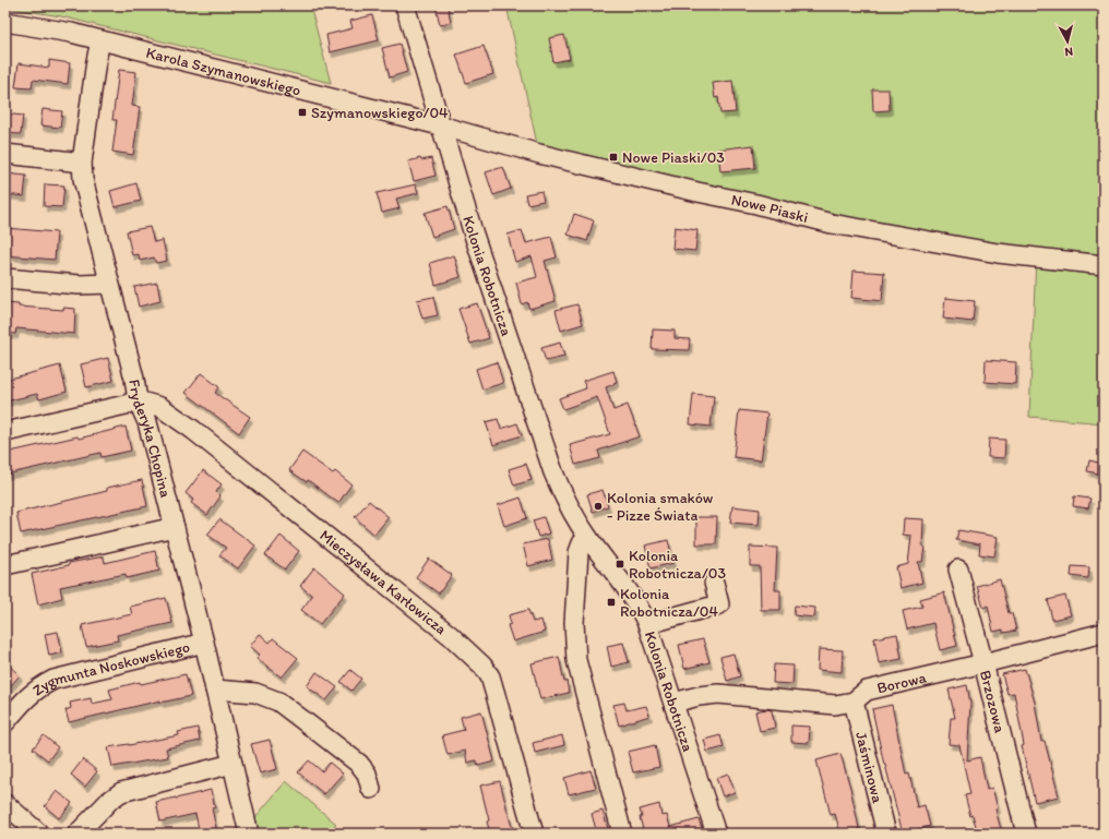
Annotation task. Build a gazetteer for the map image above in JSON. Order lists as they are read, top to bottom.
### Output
{
  "streets": {
    "street": [
      "Karola Szymanowskiego",
      "Nowe Piaski",
      "Kolonia Robotnicza",
      "Fryderyka Chopina",
      "Mieczysława Karłowicza",
      "Zygmunta Noskowskiego",
      "Borowa",
      "Brzozowa",
      "Jaśminowa"
    ]
  },
  "crossings": [
    ["Karola Szymanowskiego", "Nowe Piaski"],
    ["Karola Szymanowskiego", "Kolonia Robotnicza"],
    ["Karola Szymanowskiego", "Fryderyka Chopina"],
    ["Nowe Piaski", "Kolonia Robotnicza"],
    ["Kolonia Robotnicza", "Borowa"],
    ["Fryderyka Chopina", "Mieczysława Karłowicza"],
    ["Fryderyka Chopina", "Zygmunta Noskowskiego"],
    ["Borowa", "Brzozowa"],
    ["Borowa", "Jaśminowa"]
  ],
  "places": {
    "transit": [
      "Szymanowskiego/04",
      "Nowe Piaski/03",
      "Kolonia Robotnicza/03",
      "Kolonia Robotnicza/04"
    ],
    "other": ["Kolonia smaków - Pizze Świata"]
  },
  "north": "bottom"
}
